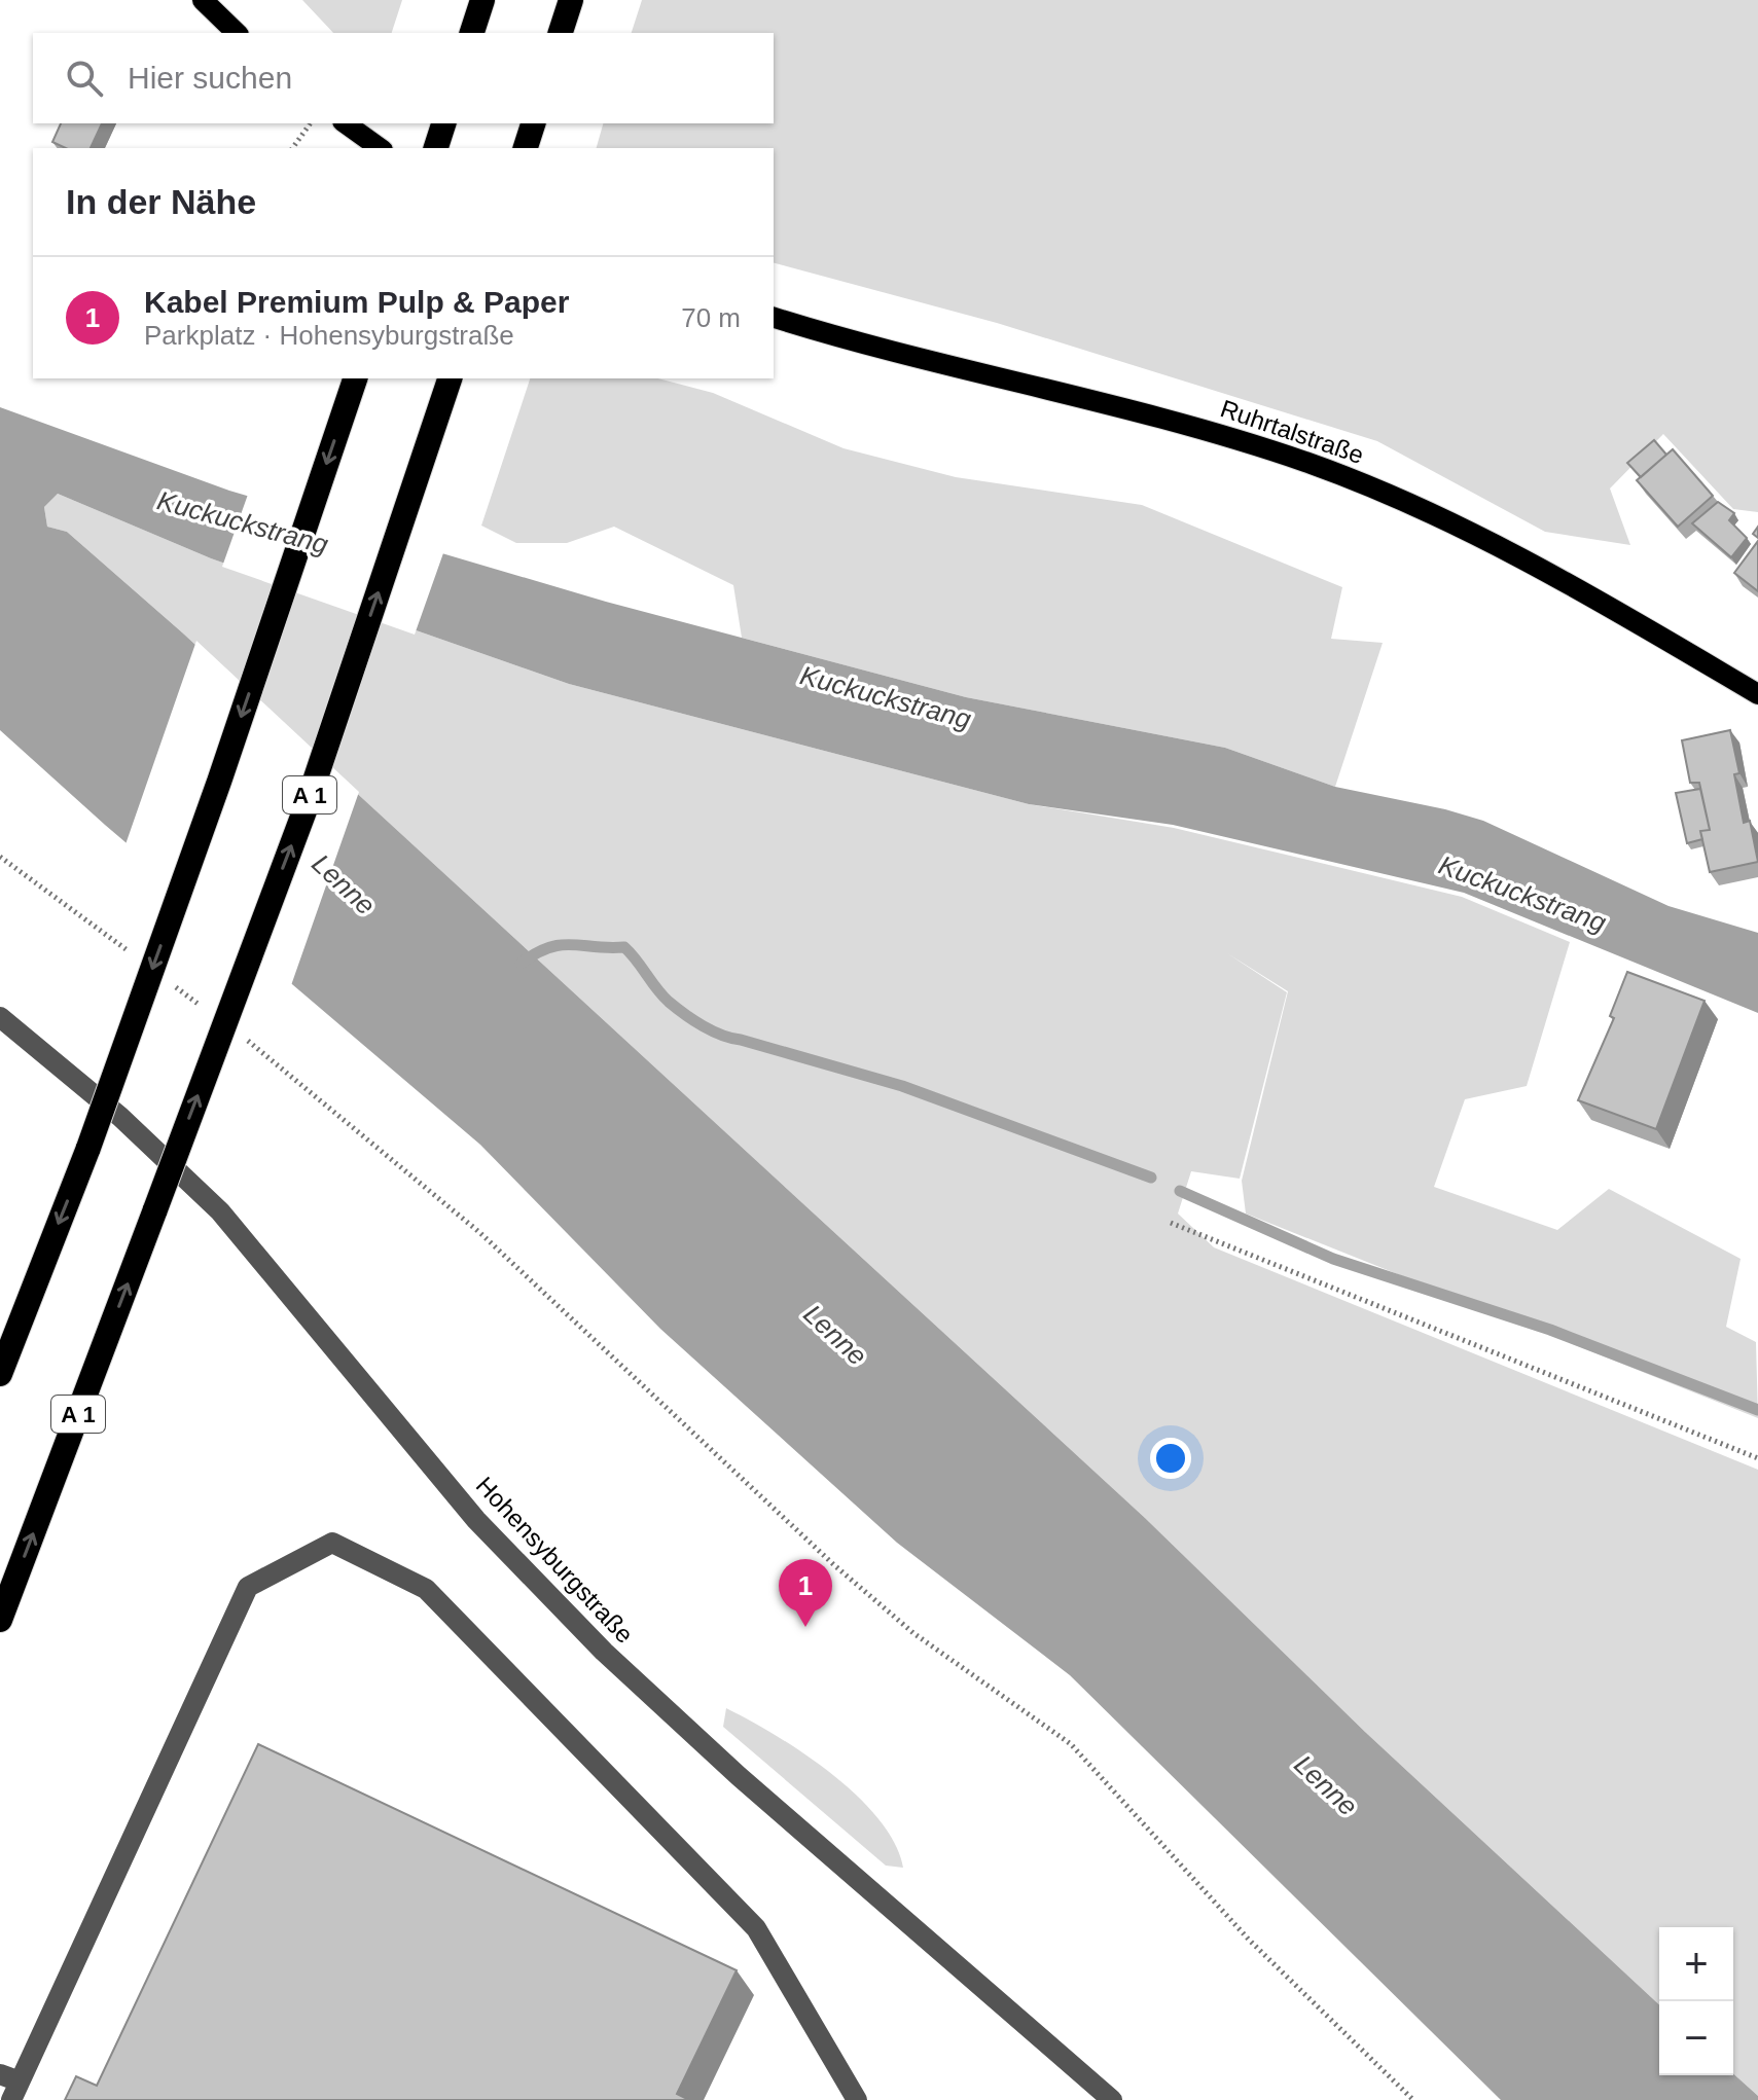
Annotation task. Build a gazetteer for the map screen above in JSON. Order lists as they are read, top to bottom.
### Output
{
  "streets": {
    "highway": ["A 1"],
    "main road": ["Ruhrtalstraße"],
    "street": ["Hohensyburgstraße"]
  },
  "water": ["Kuckuckstrang", "Lenne"],
  "page": {
    "search": "Hier suchen",
    "heading": "In der Nähe",
    "list": [
      {
        "mark": "1",
        "name": "Kabel Premium Pulp & Paper",
        "note": "Parkplatz · Hohensyburgstraße",
        "value": "70 m"
      }
    ],
    "pins": "1",
    "map_buttons": ["+", "−"]
  }
}
